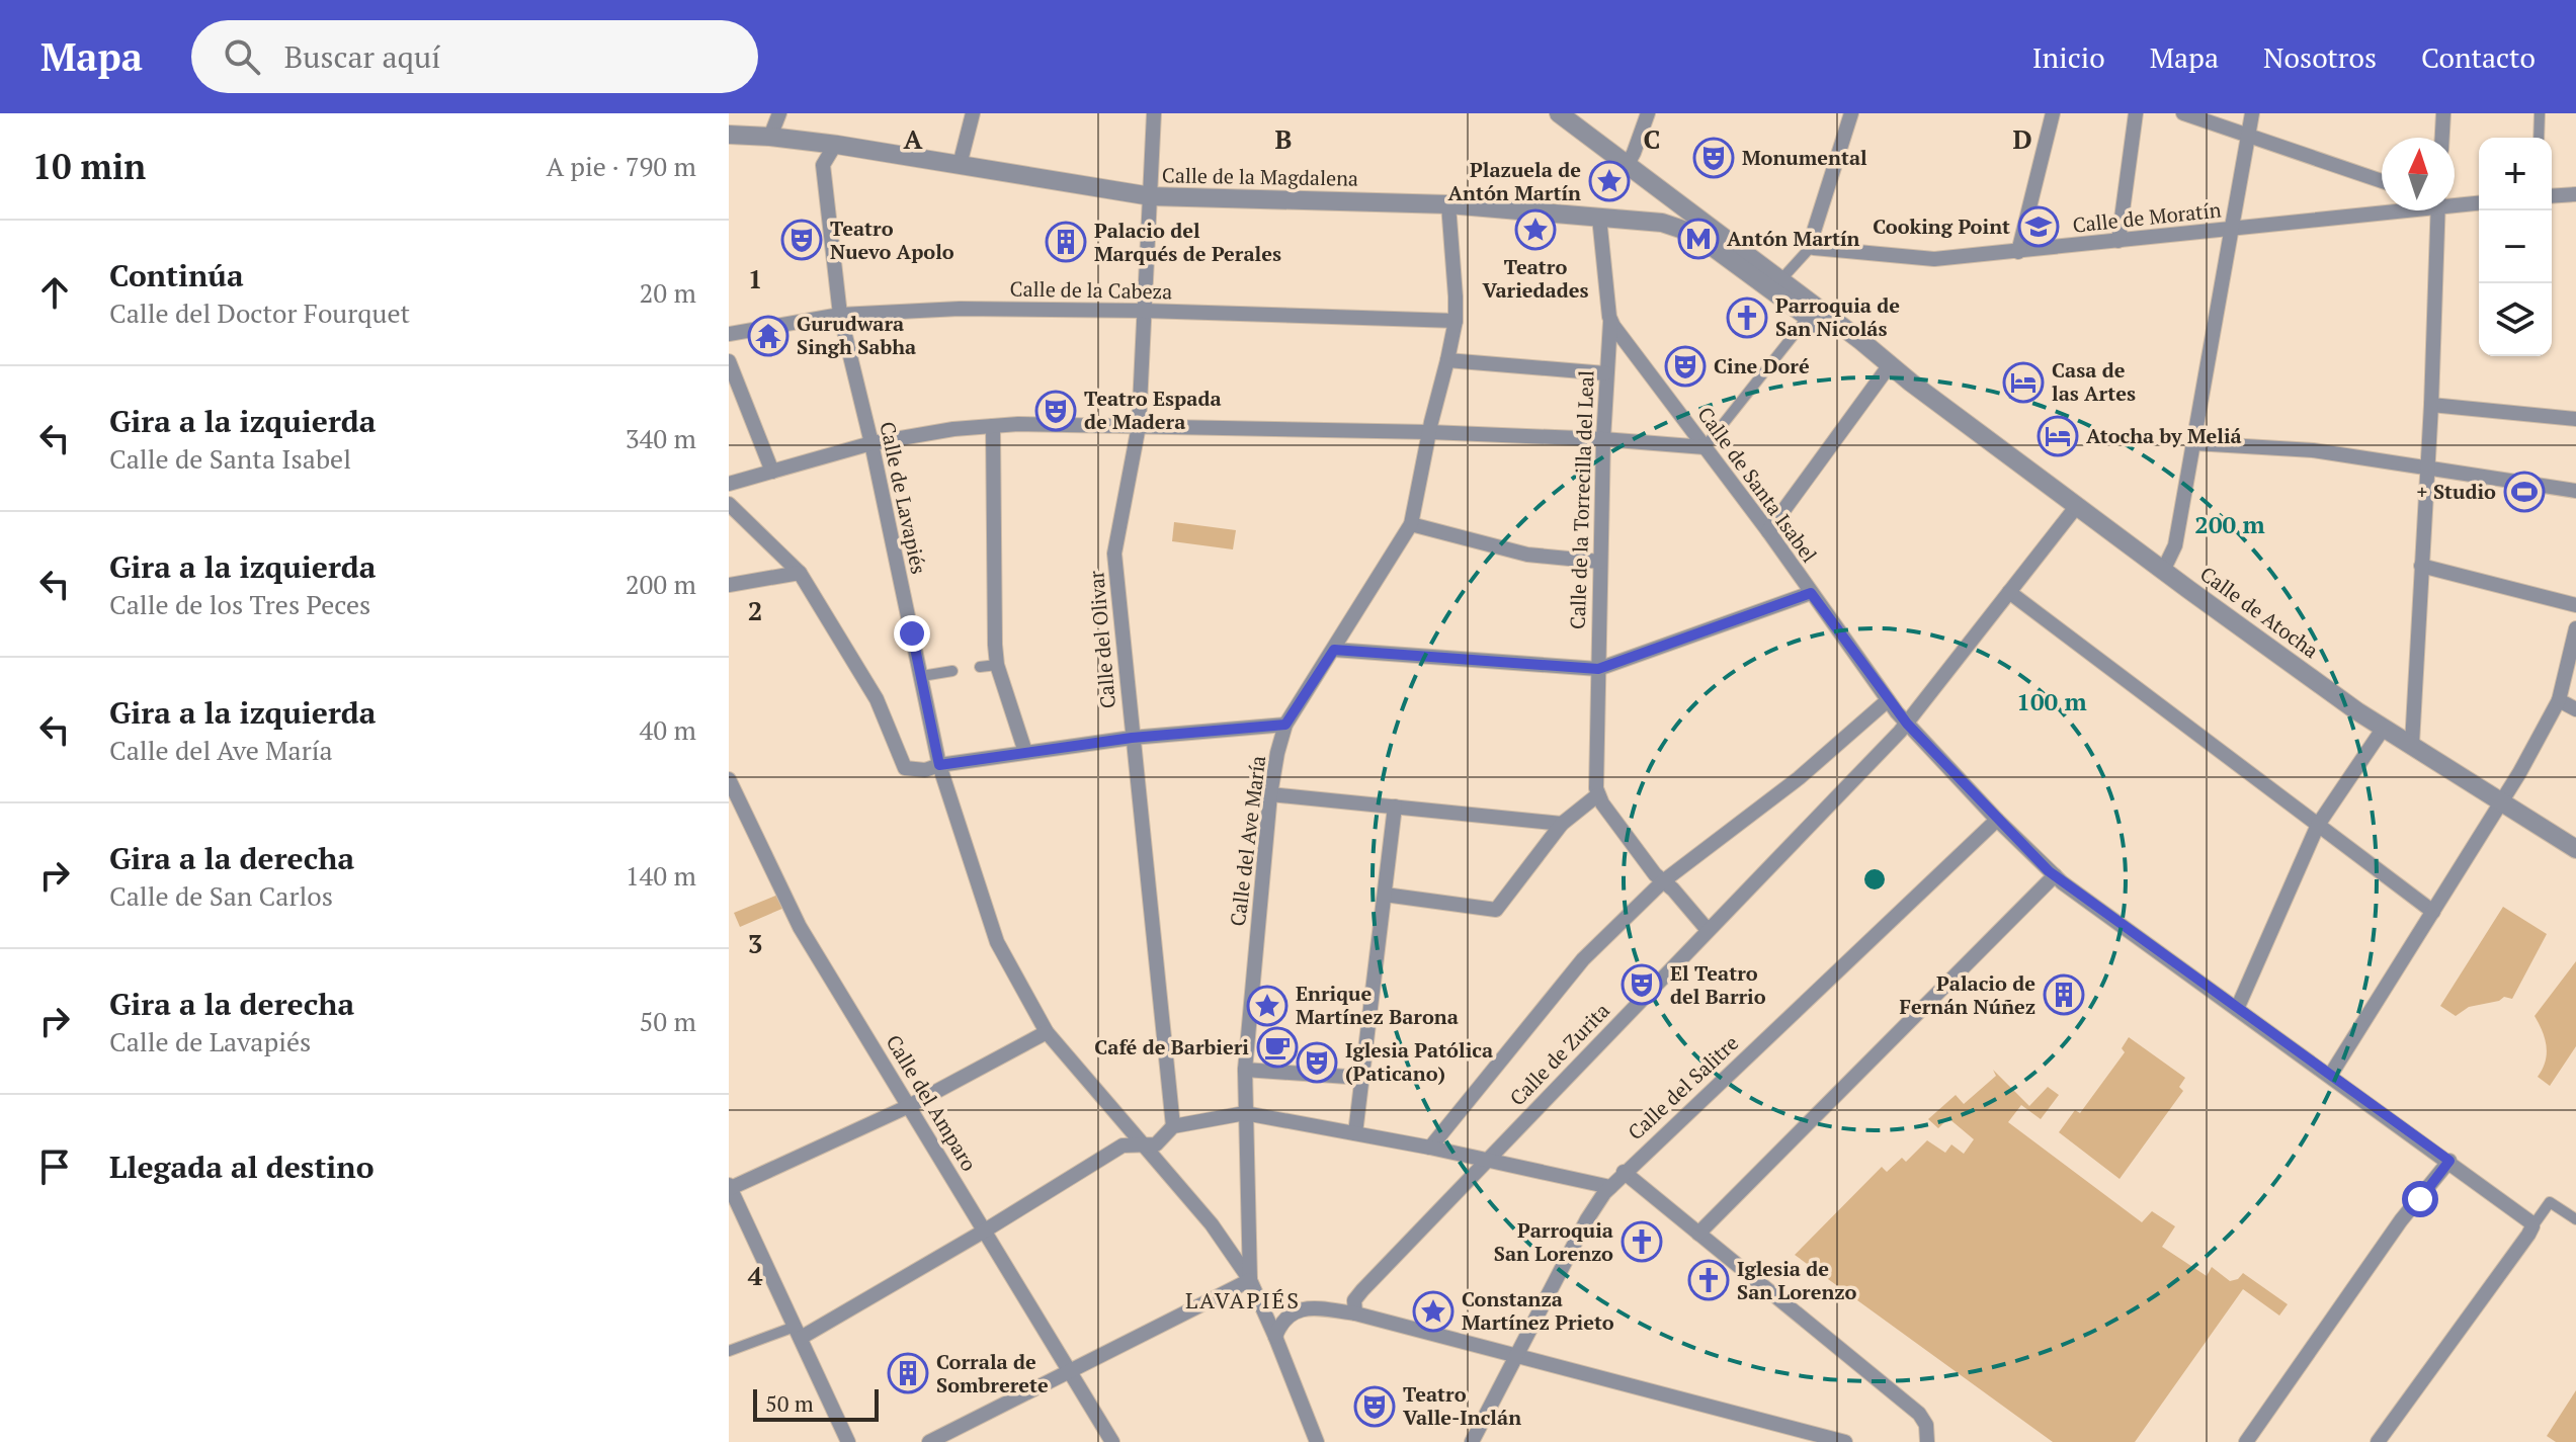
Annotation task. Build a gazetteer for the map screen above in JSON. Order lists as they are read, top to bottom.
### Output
{
  "streets": {
    "street": [
      "Calle de la Magdalena",
      "Calle de Moratín",
      "Calle de la Cabeza",
      "Calle de Santa Isabel",
      "Calle de Lavapiés",
      "Calle de la Torrecilla del Leal",
      "Calle de Atocha",
      "Calle del Olivar",
      "Calle del Ave María",
      "Calle de Zurita",
      "Calle del Salitre",
      "Calle del Amparo"
    ]
  },
  "crossings": [
    ["Calle de la Magdalena", "Calle de Lavapiés"],
    ["Calle de la Magdalena", "Calle de Atocha"],
    ["Calle de la Magdalena", "Calle del Olivar"],
    ["Calle de la Magdalena", "Calle del Ave María"],
    ["Calle de la Cabeza", "Calle de Lavapiés"],
    ["Calle de la Cabeza", "Calle del Olivar"],
    ["Calle de la Cabeza", "Calle del Ave María"],
    ["Calle de Santa Isabel", "Calle de la Torrecilla del Leal"],
    ["Calle de Santa Isabel", "Calle de Zurita"],
    ["Calle de Santa Isabel", "Calle del Salitre"],
    ["Calle de Lavapiés", "Calle del Ave María"],
    ["Calle de Atocha", "Calle de Zurita"]
  ],
  "districts": ["LAVAPIÉS"],
  "places": {
    "theatre": [
      "Monumental",
      "Teatro Nuevo Apolo",
      "Cine Doré",
      "Teatro Espada de Madera",
      "El Teatro del Barrio",
      "Iglesia Patólica (Paticano)",
      "Teatro Valle-Inclán"
    ],
    "place": [
      "Plazuela de Antón Martín",
      "Teatro Variedades",
      "Enrique Martínez Barona",
      "Constanza Martínez Prieto"
    ],
    "school or university": ["Cooking Point"],
    "metro station": ["Antón Martín"],
    "building": ["Palacio del Marqués de Perales", "Palacio de Fernán Núñez", "Corrala de Sombrerete"],
    "church": ["Parroquia de San Nicolás", "Parroquia San Lorenzo", "Iglesia de San Lorenzo"],
    "temple": ["Gurudwara Singh Sabha"],
    "hotel": ["Casa de las Artes", "Atocha by Meliá"],
    "sports": ["+ Studio"],
    "cafe": ["Café de Barbieri"]
  },
  "scale_bar": "50 m",
  "north": "top",
  "page": {
    "header": "Mapa",
    "search": "Buscar aquí",
    "nav": [
      "Inicio",
      "Mapa",
      "Nosotros",
      "Contacto"
    ],
    "heading": ["10 min", "A pie · 790 m"],
    "map_buttons": ["+", "−"],
    "list": [
      ["Continúa", "Calle del Doctor Fourquet", "20 m"],
      ["Gira a la izquierda", "Calle de Santa Isabel", "340 m"],
      ["Gira a la izquierda", "Calle de los Tres Peces", "200 m"],
      ["Gira a la izquierda", "Calle del Ave María", "40 m"],
      ["Gira a la derecha", "Calle de San Carlos", "140 m"],
      ["Gira a la derecha", "Calle de Lavapiés", "50 m"],
      "Llegada al destino"
    ],
    "scale": "50 m"
  },
  "grid": {
    "columns": [
      "A",
      "B",
      "C",
      "D"
    ],
    "rows": [
      "1",
      "2",
      "3",
      "4"
    ]
  },
  "rings": ["200 m", "100 m"]
}
